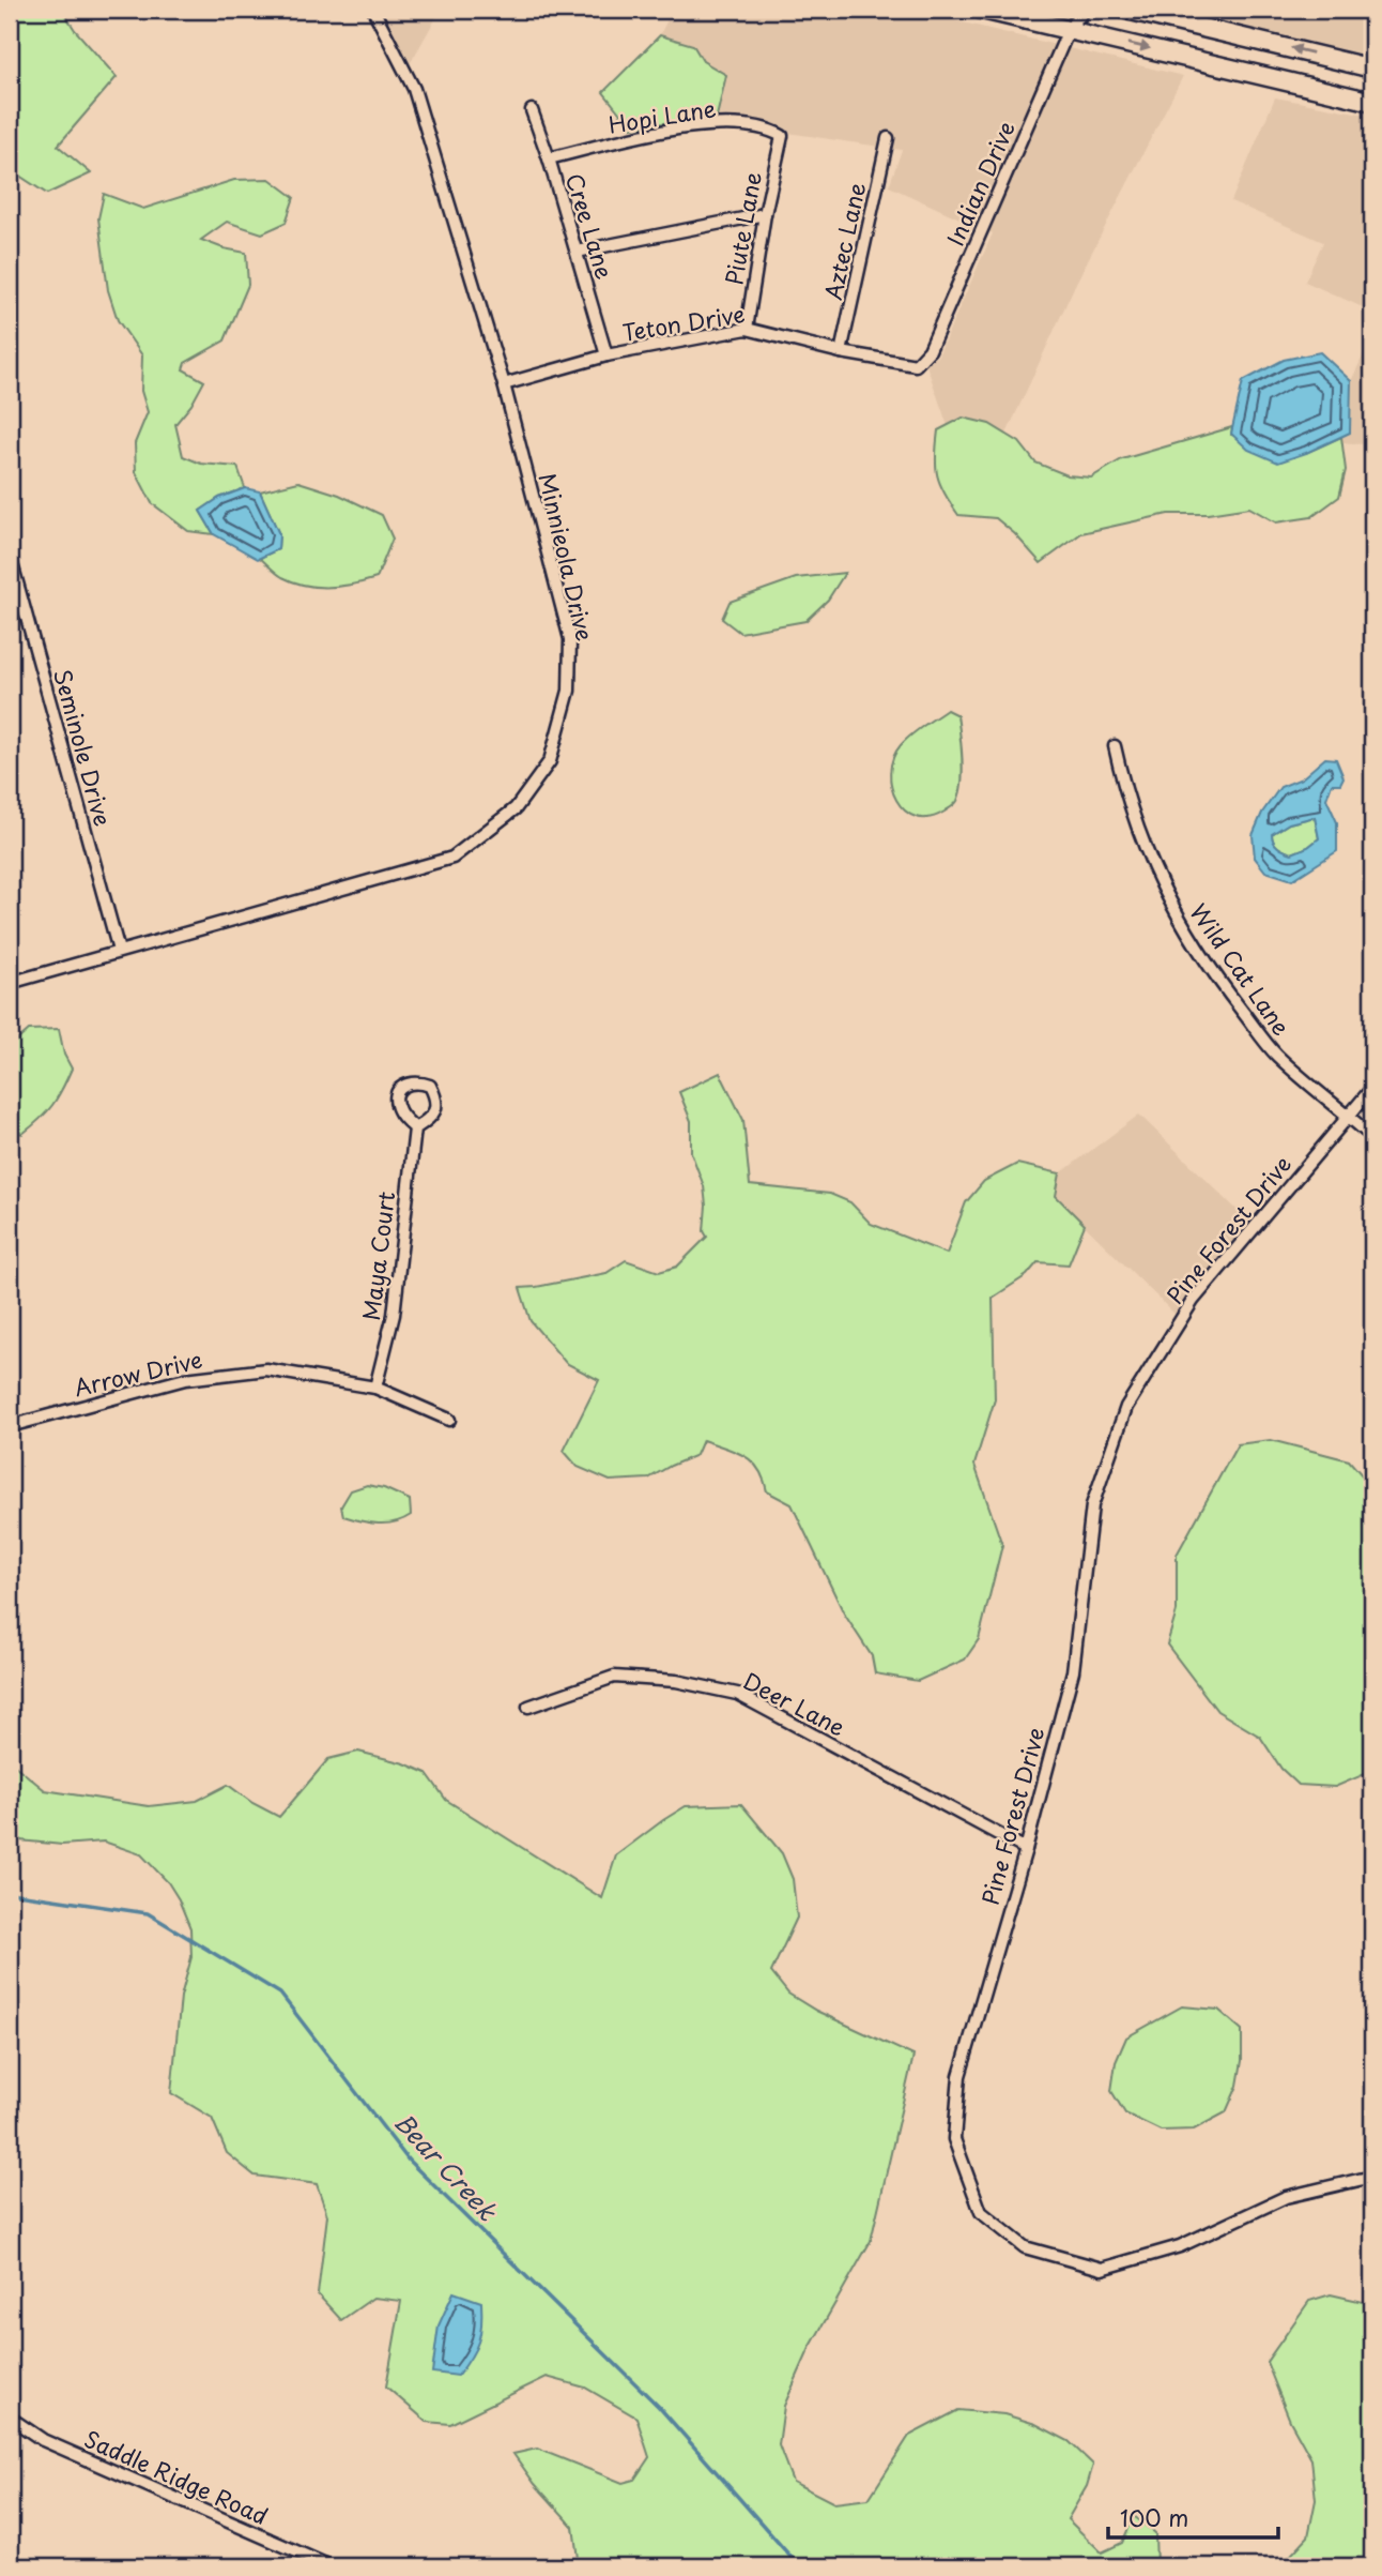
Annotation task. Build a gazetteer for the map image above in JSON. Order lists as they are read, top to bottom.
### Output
{
  "streets": {
    "street": [
      "Hopi Lane",
      "Indian Drive",
      "Cree Lane",
      "Piute Lane",
      "Aztec Lane",
      "Teton Drive",
      "Minnieola Drive",
      "Seminole Drive",
      "Wild Cat Lane",
      "Pine Forest Drive",
      "Maya Court",
      "Arrow Drive",
      "Deer Lane",
      "Saddle Ridge Road"
    ]
  },
  "crossings": [
    ["Hopi Lane", "Cree Lane"],
    ["Hopi Lane", "Piute Lane"],
    ["Indian Drive", "Teton Drive"],
    ["Cree Lane", "Teton Drive"],
    ["Piute Lane", "Teton Drive"],
    ["Aztec Lane", "Teton Drive"],
    ["Teton Drive", "Minnieola Drive"],
    ["Minnieola Drive", "Seminole Drive"],
    ["Wild Cat Lane", "Pine Forest Drive"],
    ["Pine Forest Drive", "Deer Lane"],
    ["Maya Court", "Arrow Drive"]
  ],
  "water": ["Bear Creek"],
  "scale_bar": "100 m"
}
